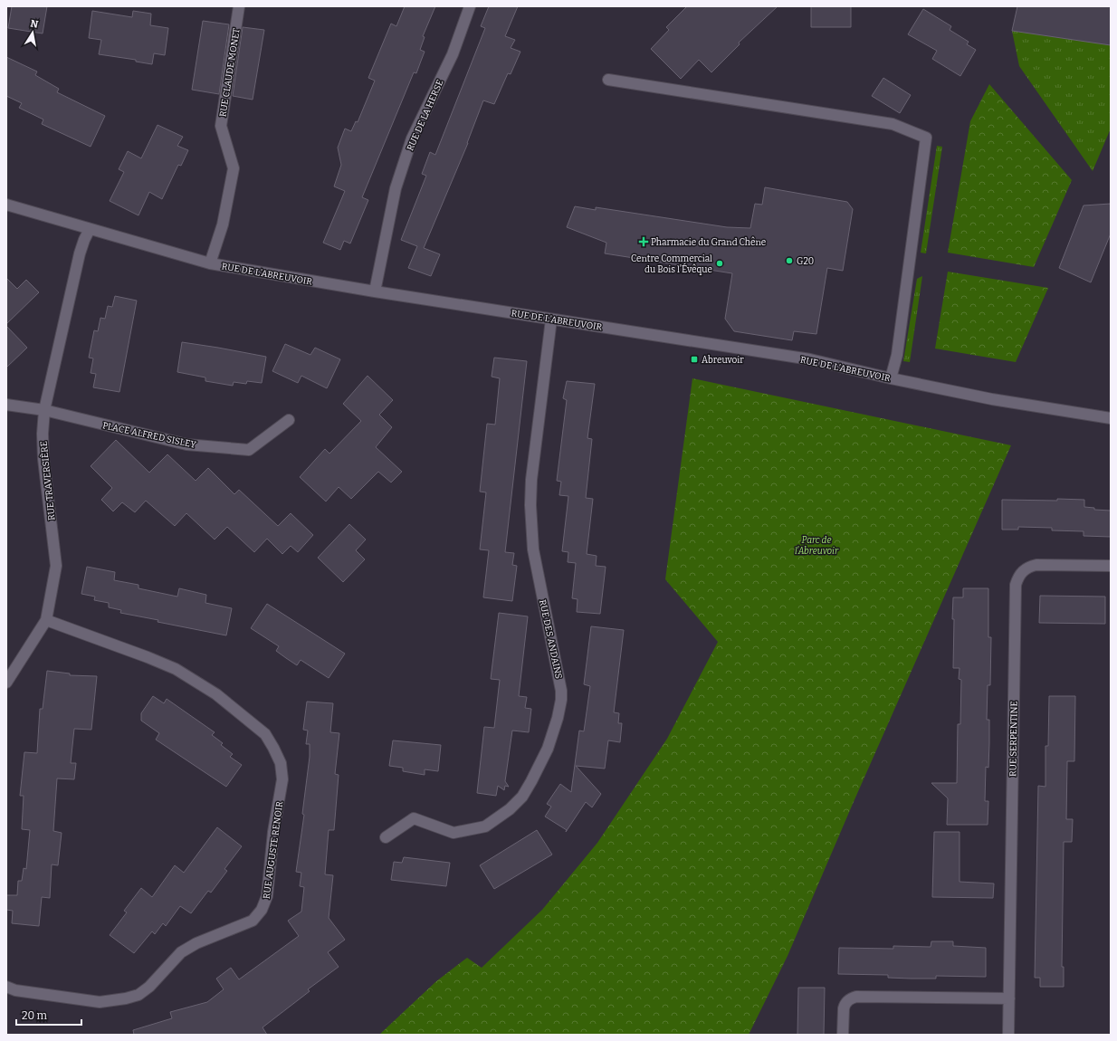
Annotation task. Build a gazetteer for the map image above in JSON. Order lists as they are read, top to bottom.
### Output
{
  "streets": {
    "street": [
      "RUE CLAUDE MONET",
      "RUE DE LA HERSE",
      "RUE DE L'ABREUVOIR",
      "PLACE ALFRED SISLEY",
      "RUE TRAVERSIÈRE",
      "RUE DES ANDAINS",
      "RUE SERPENTINE",
      "RUE AUGUSTE RENOIR"
    ]
  },
  "crossings": [
    ["RUE CLAUDE MONET", "RUE DE L'ABREUVOIR"],
    ["RUE DE LA HERSE", "RUE DE L'ABREUVOIR"],
    ["RUE DE L'ABREUVOIR", "RUE TRAVERSIÈRE"],
    ["RUE DE L'ABREUVOIR", "RUE DES ANDAINS"],
    ["PLACE ALFRED SISLEY", "RUE TRAVERSIÈRE"],
    ["RUE TRAVERSIÈRE", "RUE AUGUSTE RENOIR"]
  ],
  "parks": ["Parc de l'Abreuvoir"],
  "places": {
    "health": ["Pharmacie du Grand Chêne"],
    "other": ["G20", "Centre Commercial du Bois l'Évêque"],
    "transit": ["Abreuvoir"]
  },
  "scale_bar": "20 m",
  "north": "top"
}
